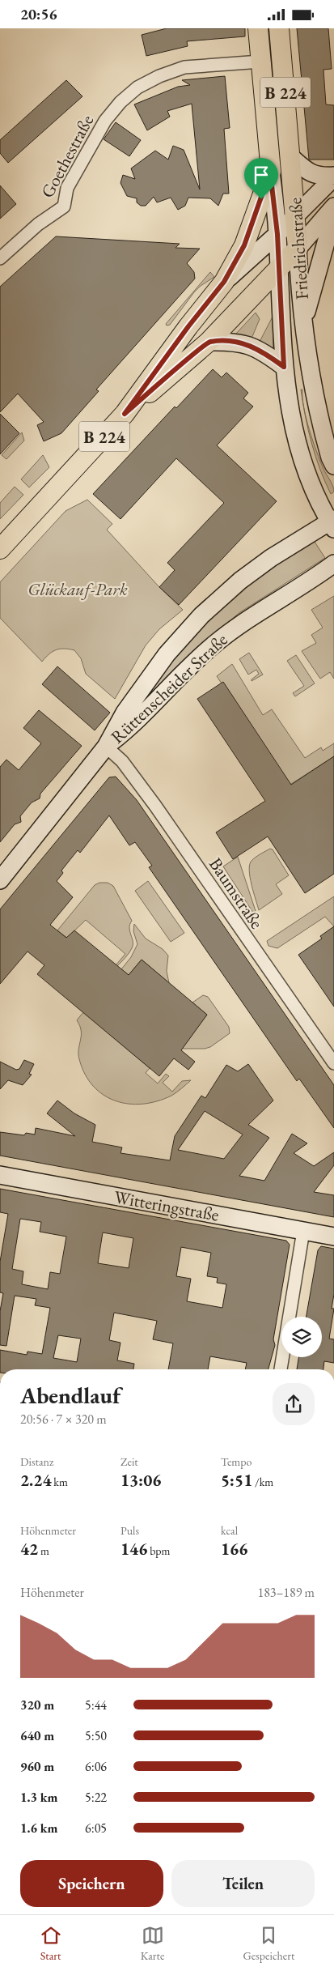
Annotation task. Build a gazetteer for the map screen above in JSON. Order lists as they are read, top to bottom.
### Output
{
  "streets": {
    "main road": ["B 224", "Friedrichstraße"],
    "street": [
      "Goethestraße",
      "Rüttenscheider Straße",
      "Baumstraße",
      "Witteringstraße"
    ]
  },
  "crossings": [
    ["B 224", "Friedrichstraße"],
    ["Goethestraße", "Friedrichstraße"],
    ["Friedrichstraße", "Rüttenscheider Straße"],
    ["Rüttenscheider Straße", "Baumstraße"]
  ],
  "parks": ["Glückauf-Park"],
  "page": {
    "status": "20:56",
    "heading": ["Abendlauf", "20:56 · 7 × 320 m"],
    "stats": [
      ["Distanz", "2.24 km"],
      ["Zeit", "13:06"],
      ["Tempo", "5:51 /km"],
      ["Höhenmeter", "42 m"],
      ["Puls", "146 bpm"],
      ["kcal", "166"]
    ],
    "chart": ["Höhenmeter", "183–189 m"],
    "list": [
      {
        "name": "320 m",
        "note": "5:44"
      },
      {
        "name": "640 m",
        "note": "5:50"
      },
      {
        "name": "960 m",
        "note": "6:06"
      },
      {
        "name": "1.3 km",
        "note": "5:22"
      },
      {
        "name": "1.6 km",
        "note": "6:05"
      }
    ],
    "buttons": ["Speichern", "Teilen"],
    "tabs": ["Start", "Karte", "Gespeichert"]
  }
}
